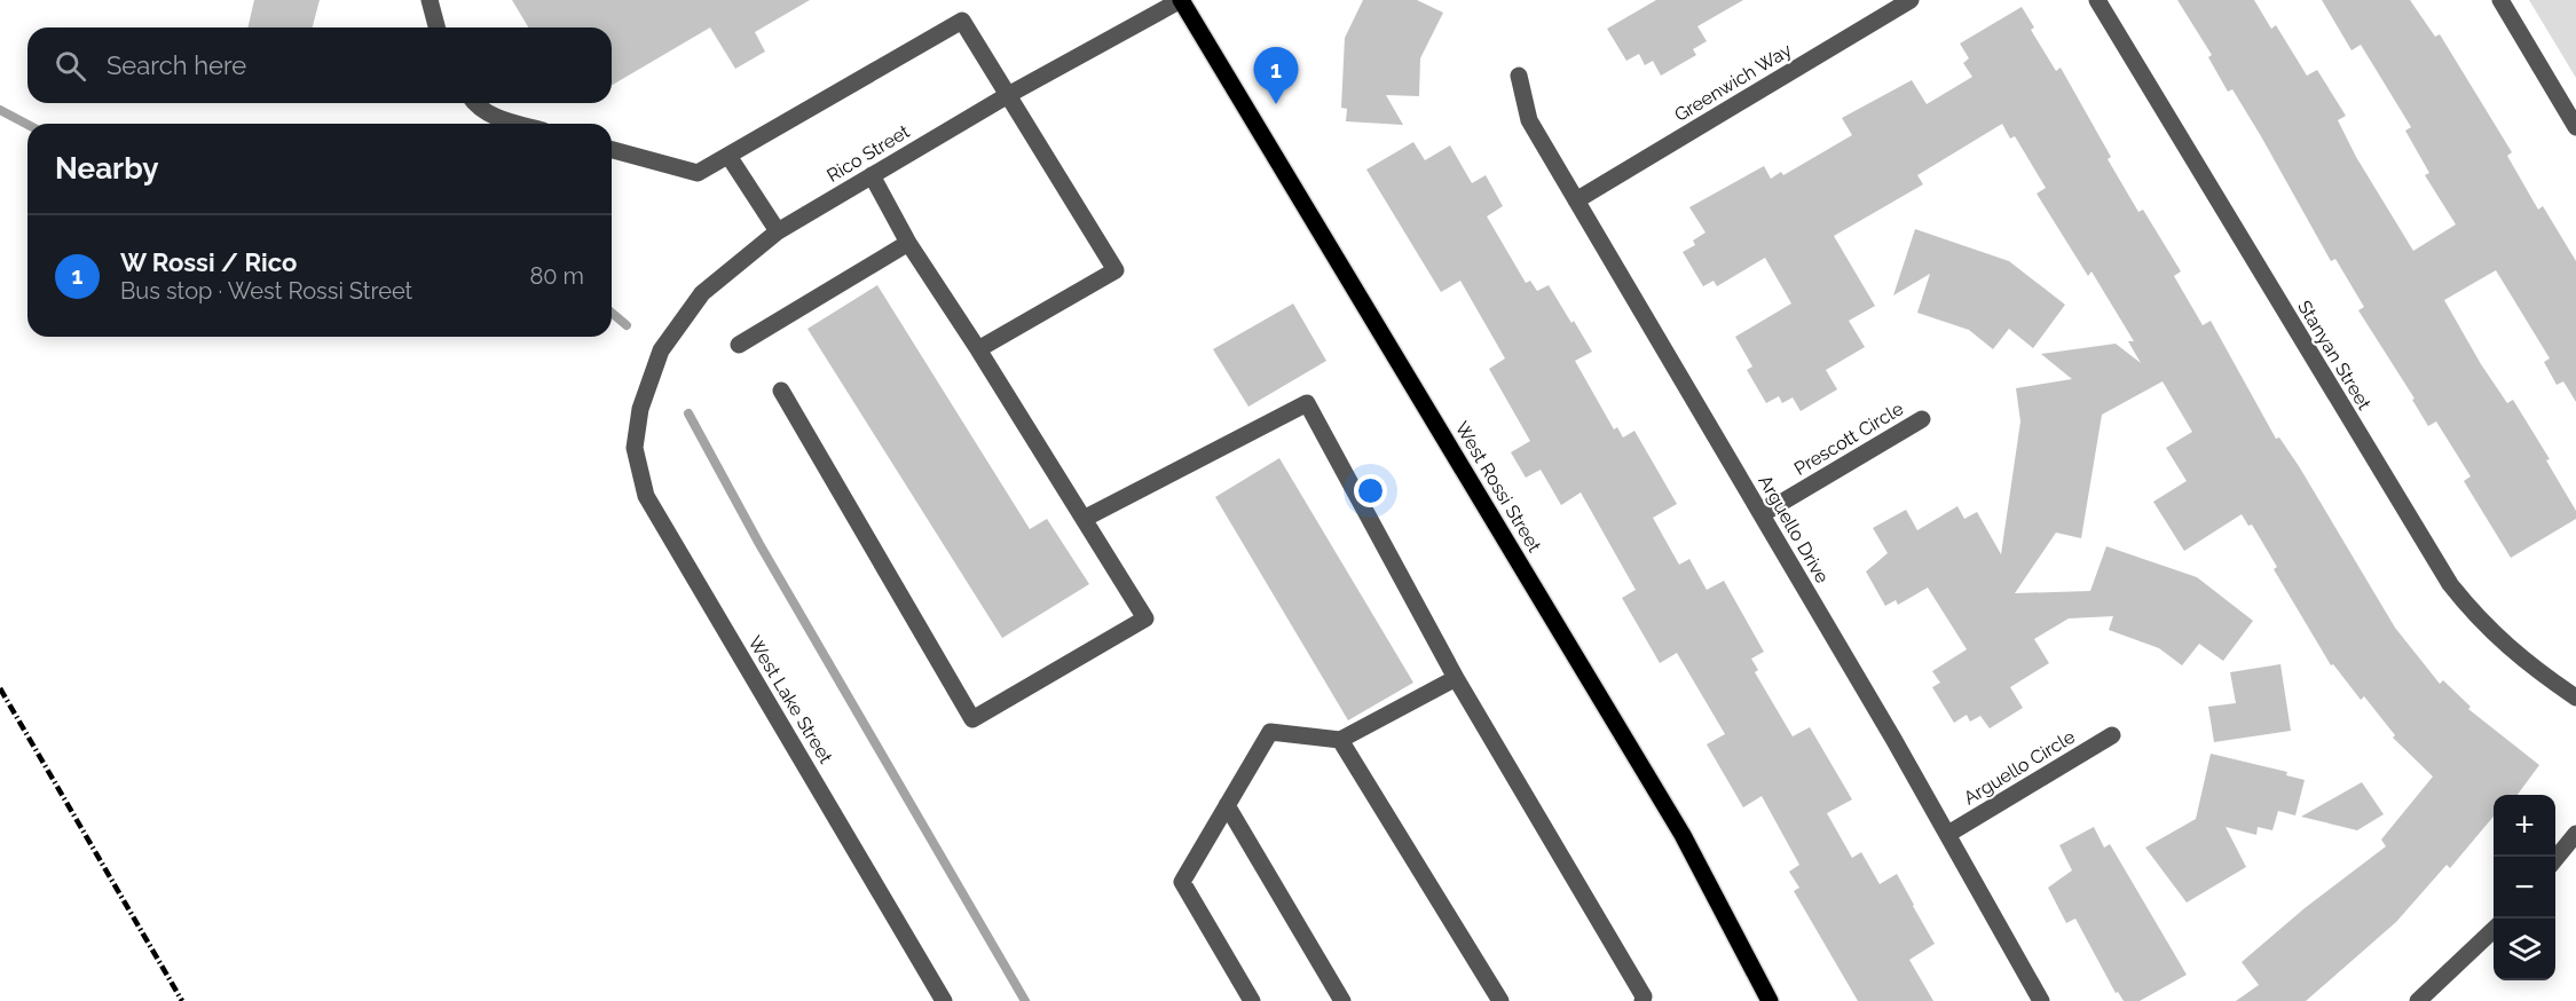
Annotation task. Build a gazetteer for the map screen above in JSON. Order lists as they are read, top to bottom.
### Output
{
  "streets": {
    "main road": ["West Rossi Street"],
    "street": [
      "Greenwich Way",
      "Rico Street",
      "Stanyan Street",
      "Prescott Circle",
      "Arguello Drive",
      "West Lake Street",
      "Arguello Circle"
    ]
  },
  "crossings": [
    ["Greenwich Way", "Arguello Drive"],
    ["Rico Street", "West Rossi Street"],
    ["Rico Street", "West Lake Street"],
    ["Prescott Circle", "Arguello Drive"],
    ["Arguello Drive", "Arguello Circle"]
  ],
  "page": {
    "search": "Search here",
    "pins": "1",
    "heading": "Nearby",
    "list": [
      {
        "mark": "1",
        "name": "W Rossi / Rico",
        "note": "Bus stop · West Rossi Street",
        "value": "80 m"
      }
    ],
    "map_buttons": ["+", "−"]
  }
}
